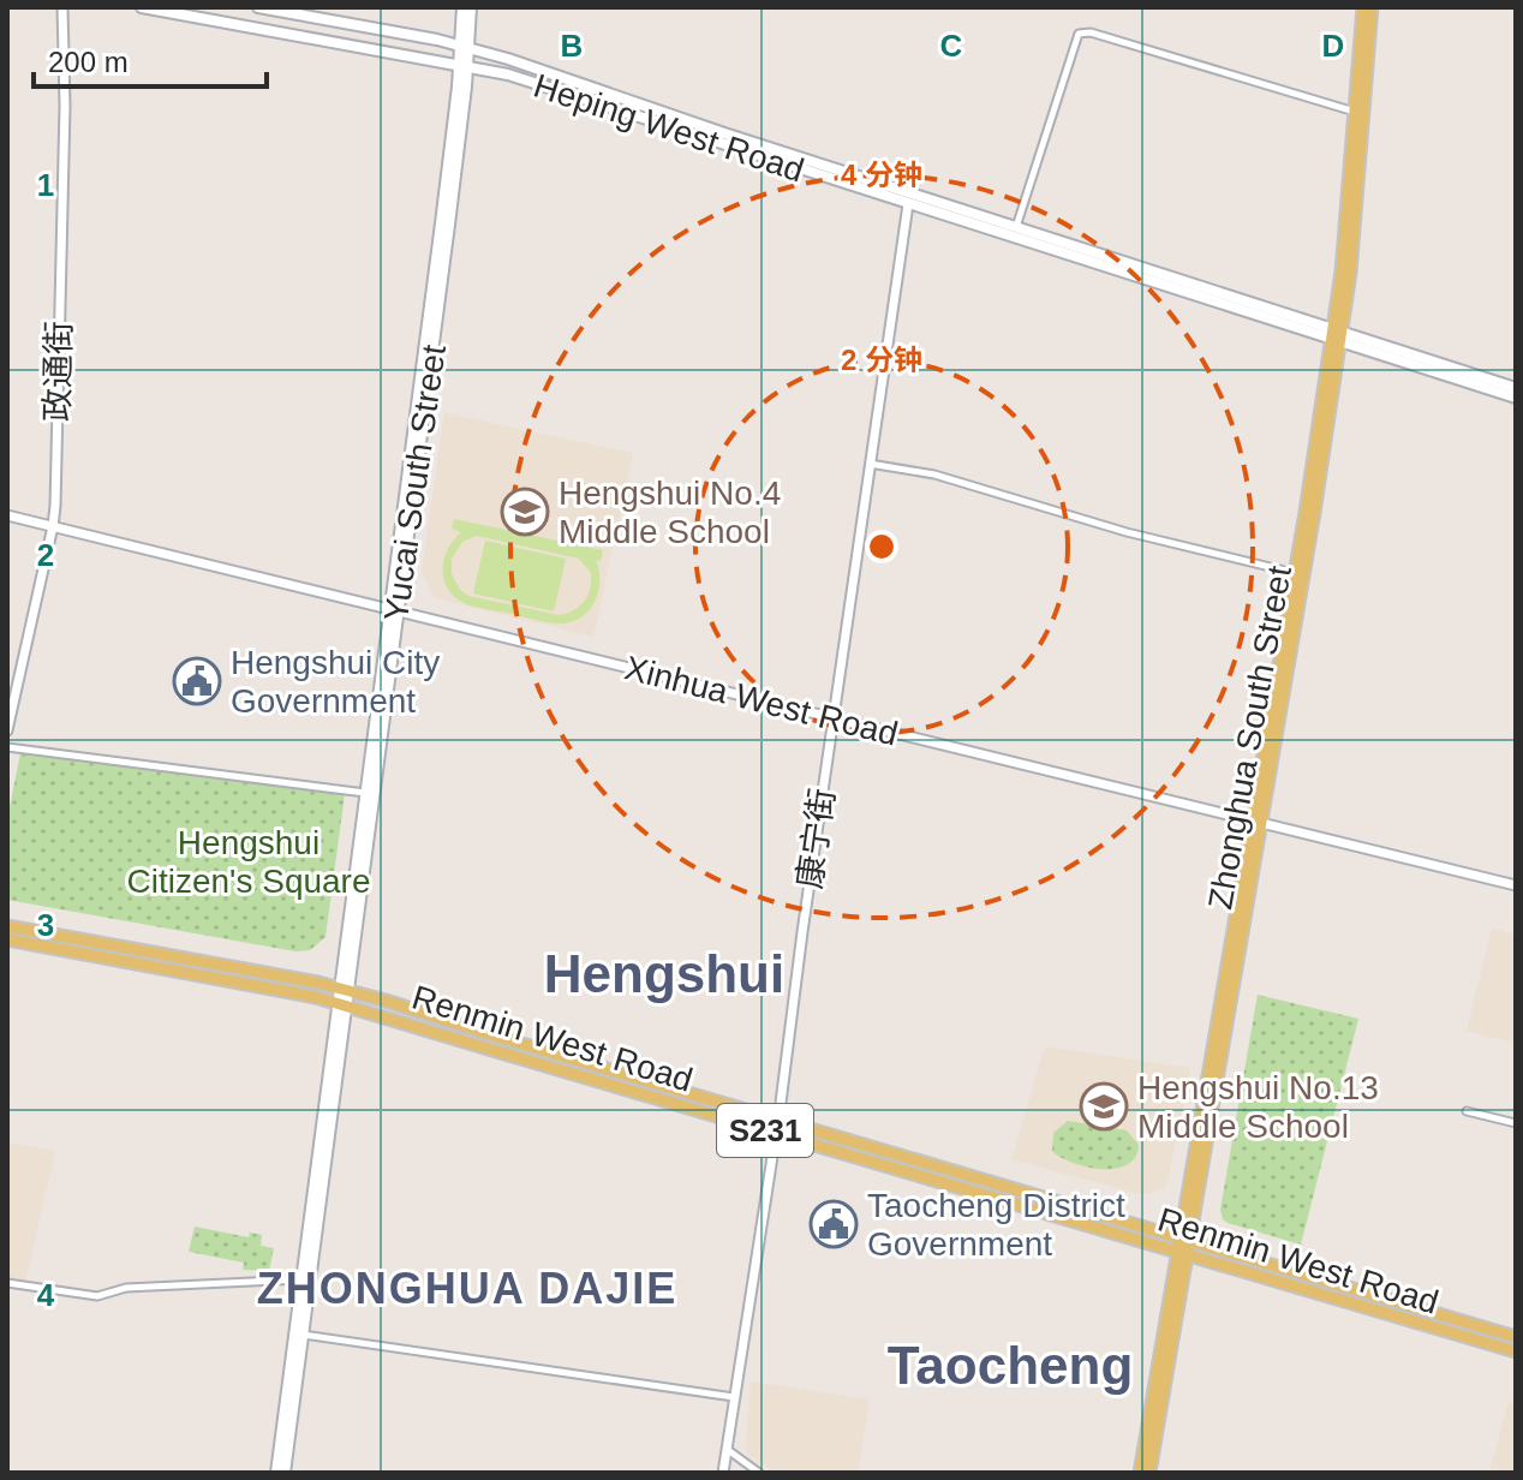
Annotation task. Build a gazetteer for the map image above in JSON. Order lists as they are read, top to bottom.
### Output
{
  "streets": {
    "main road": [
      "Heping West Road",
      "Yucai South Street",
      "Zhonghua South Street",
      "Renmin West Road",
      "S231"
    ],
    "street": ["政通街", "Xinhua West Road", "康宁街"]
  },
  "crossings": [
    ["Heping West Road", "Yucai South Street"],
    ["Heping West Road", "Zhonghua South Street"],
    ["Heping West Road", "康宁街"],
    ["政通街", "Xinhua West Road"],
    ["Yucai South Street", "Xinhua West Road"],
    ["Yucai South Street", "Renmin West Road"],
    ["Xinhua West Road", "Zhonghua South Street"],
    ["Xinhua West Road", "康宁街"],
    ["Zhonghua South Street", "Renmin West Road"],
    ["康宁街", "Renmin West Road"]
  ],
  "districts": ["Hengshui", "ZHONGHUA DAJIE", "Taocheng"],
  "parks": ["Hengshui Citizen's Square"],
  "places": {
    "school or university": ["Hengshui No.4 Middle School", "Hengshui No.13 Middle School"],
    "public building": ["Hengshui City Government", "Taocheng District Government"]
  },
  "scale_bar": "200 m",
  "grid": {
    "columns": ["B", "C", "D"],
    "rows": [
      "1",
      "2",
      "3",
      "4"
    ]
  },
  "rings": ["4 分钟", "2 分钟"]
}
